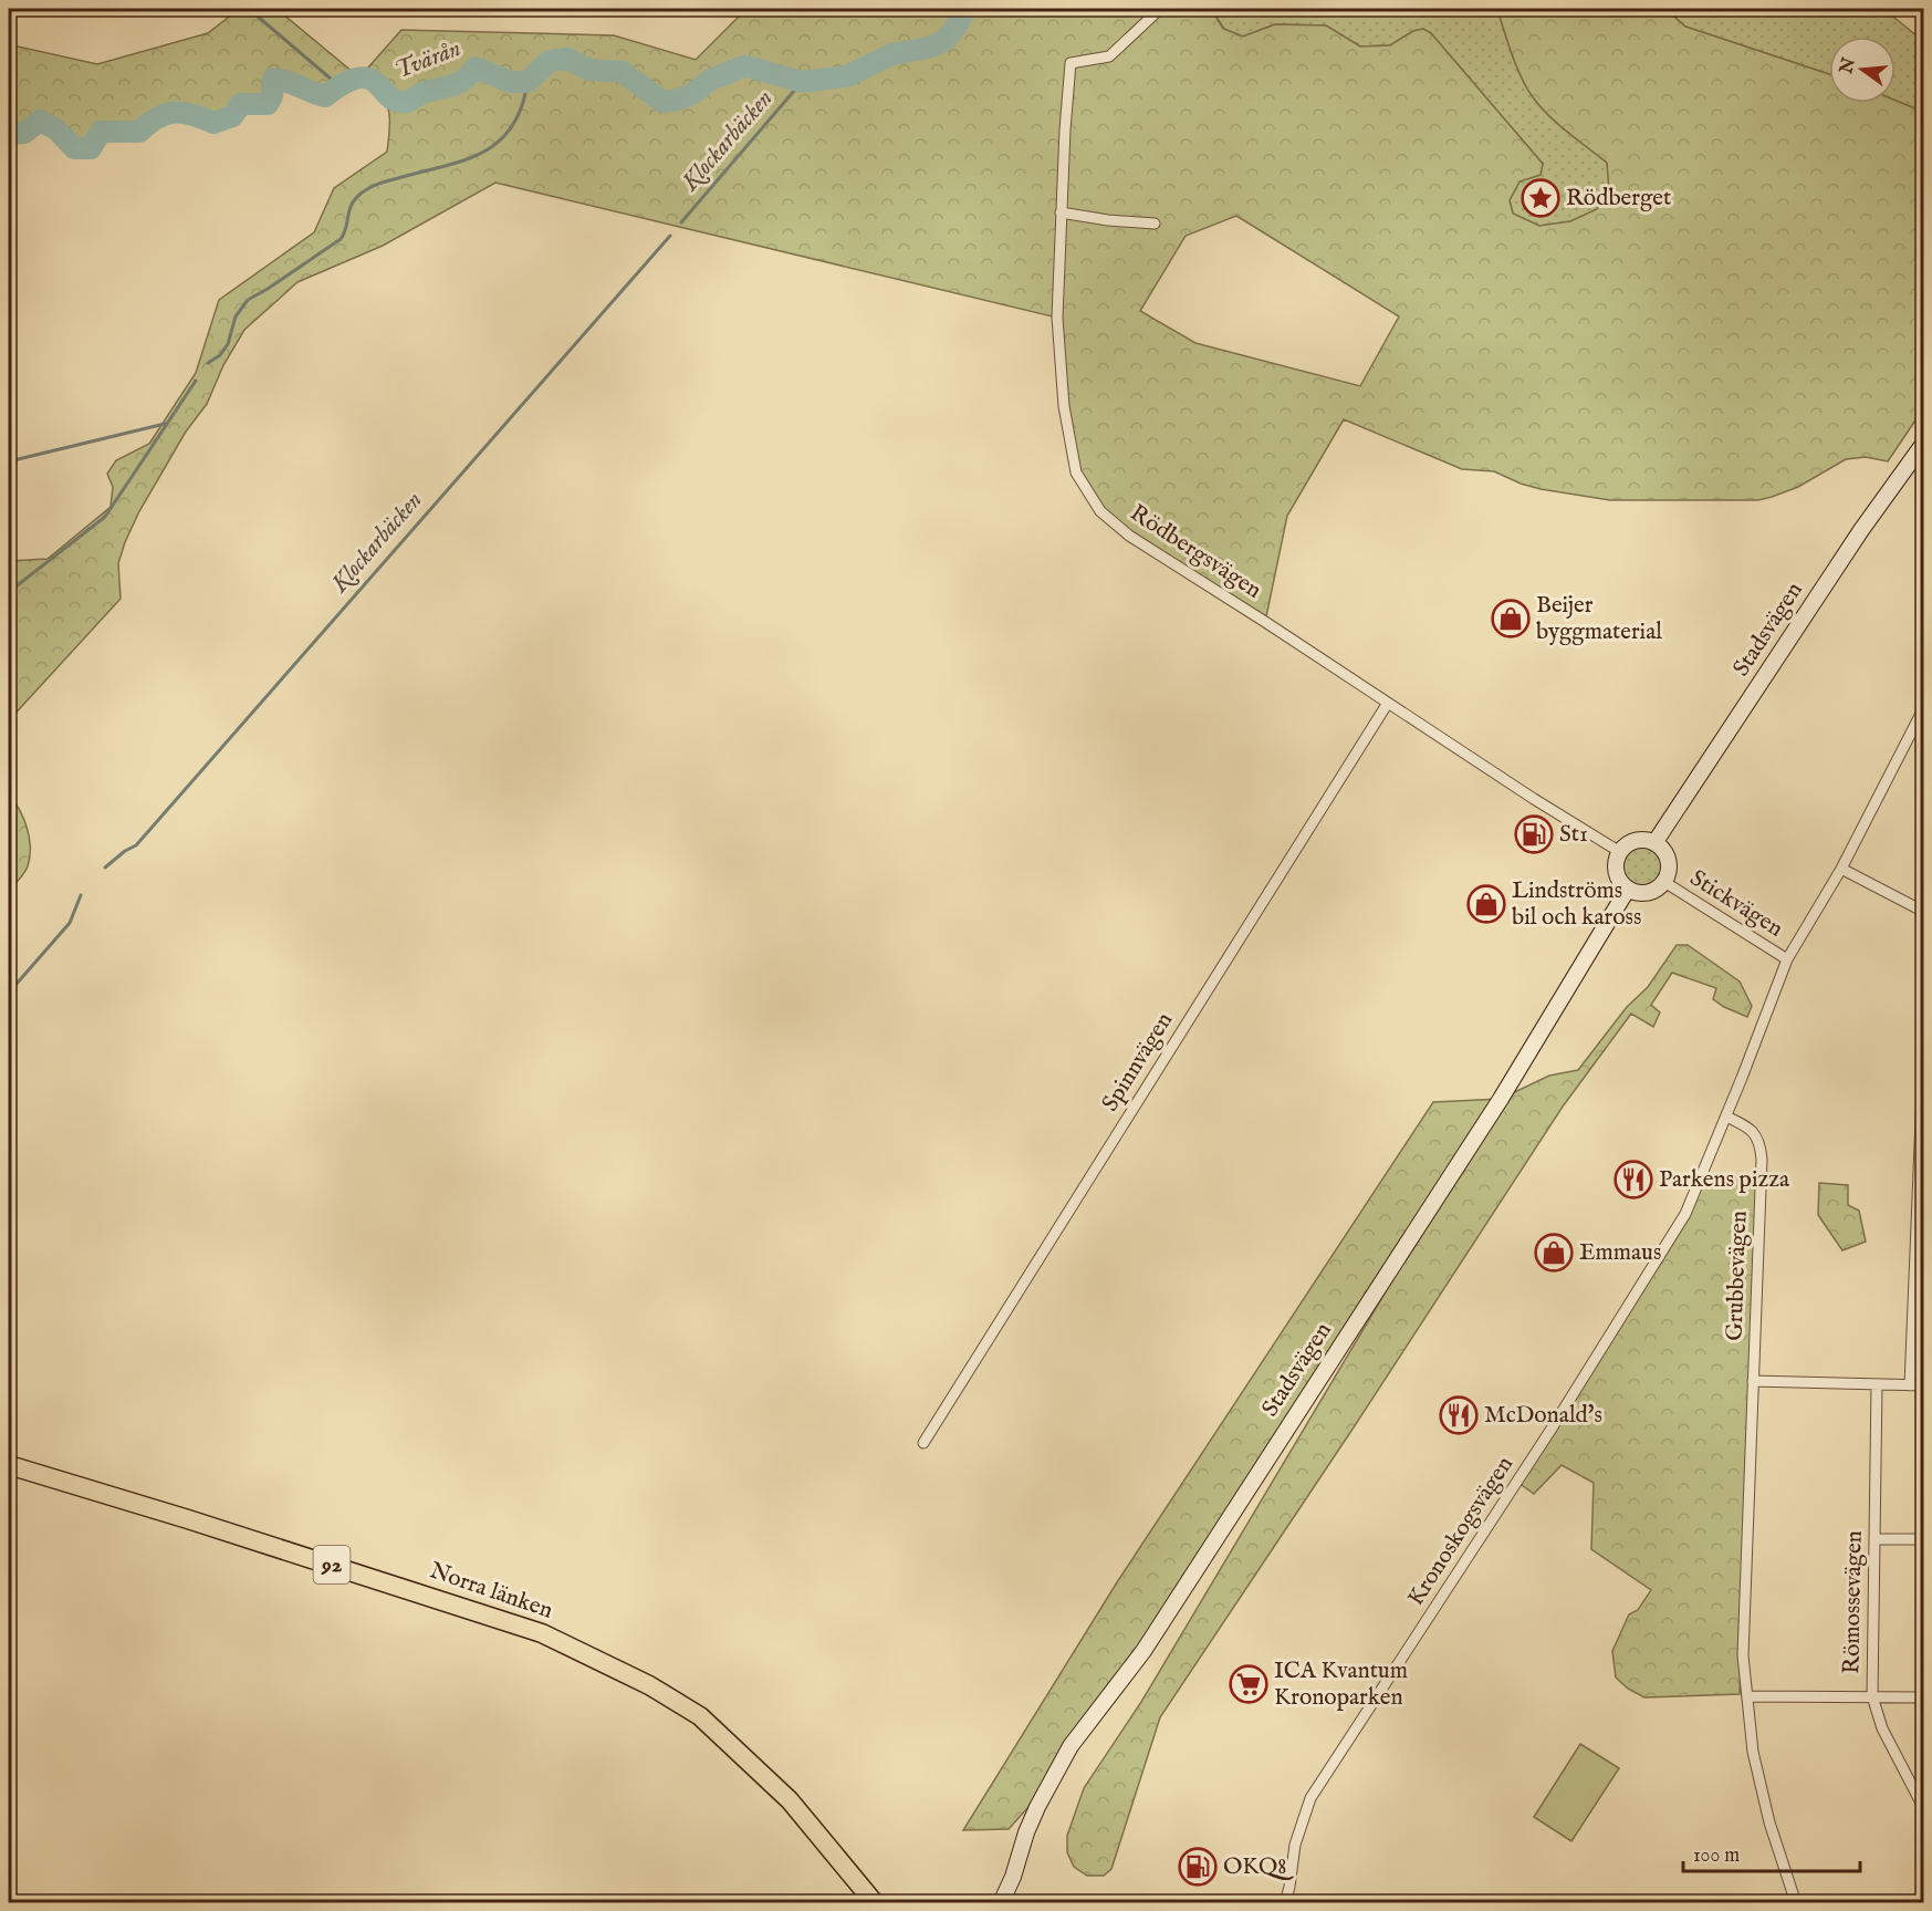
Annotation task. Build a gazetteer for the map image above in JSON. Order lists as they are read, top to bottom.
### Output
{
  "streets": {
    "highway": ["92", "Norra länken"],
    "main road": ["Stadsvägen"],
    "street": [
      "Rödbergsvägen",
      "Stickvägen",
      "Spinnvägen",
      "Grubbevägen",
      "Kronoskogsvägen",
      "Römossevägen"
    ]
  },
  "crossings": [
    ["Rödbergsvägen", "Stadsvägen"],
    ["Rödbergsvägen", "Stickvägen"],
    ["Rödbergsvägen", "Spinnvägen"],
    ["Stadsvägen", "Stickvägen"],
    ["Grubbevägen", "Kronoskogsvägen"]
  ],
  "water": ["Tvärån", "Klockarbäcken"],
  "places": {
    "place": ["Rödberget"],
    "shop": ["Beijer byggmaterial", "Lindströms bil och kaross", "Emmaus"],
    "fuel station": ["St1", "OKQ8"],
    "restaurant": ["Parkens pizza", "McDonald's"],
    "supermarket": ["ICA Kvantum Kronoparken"]
  },
  "scale_bar": "100 m",
  "north": "left"
}
